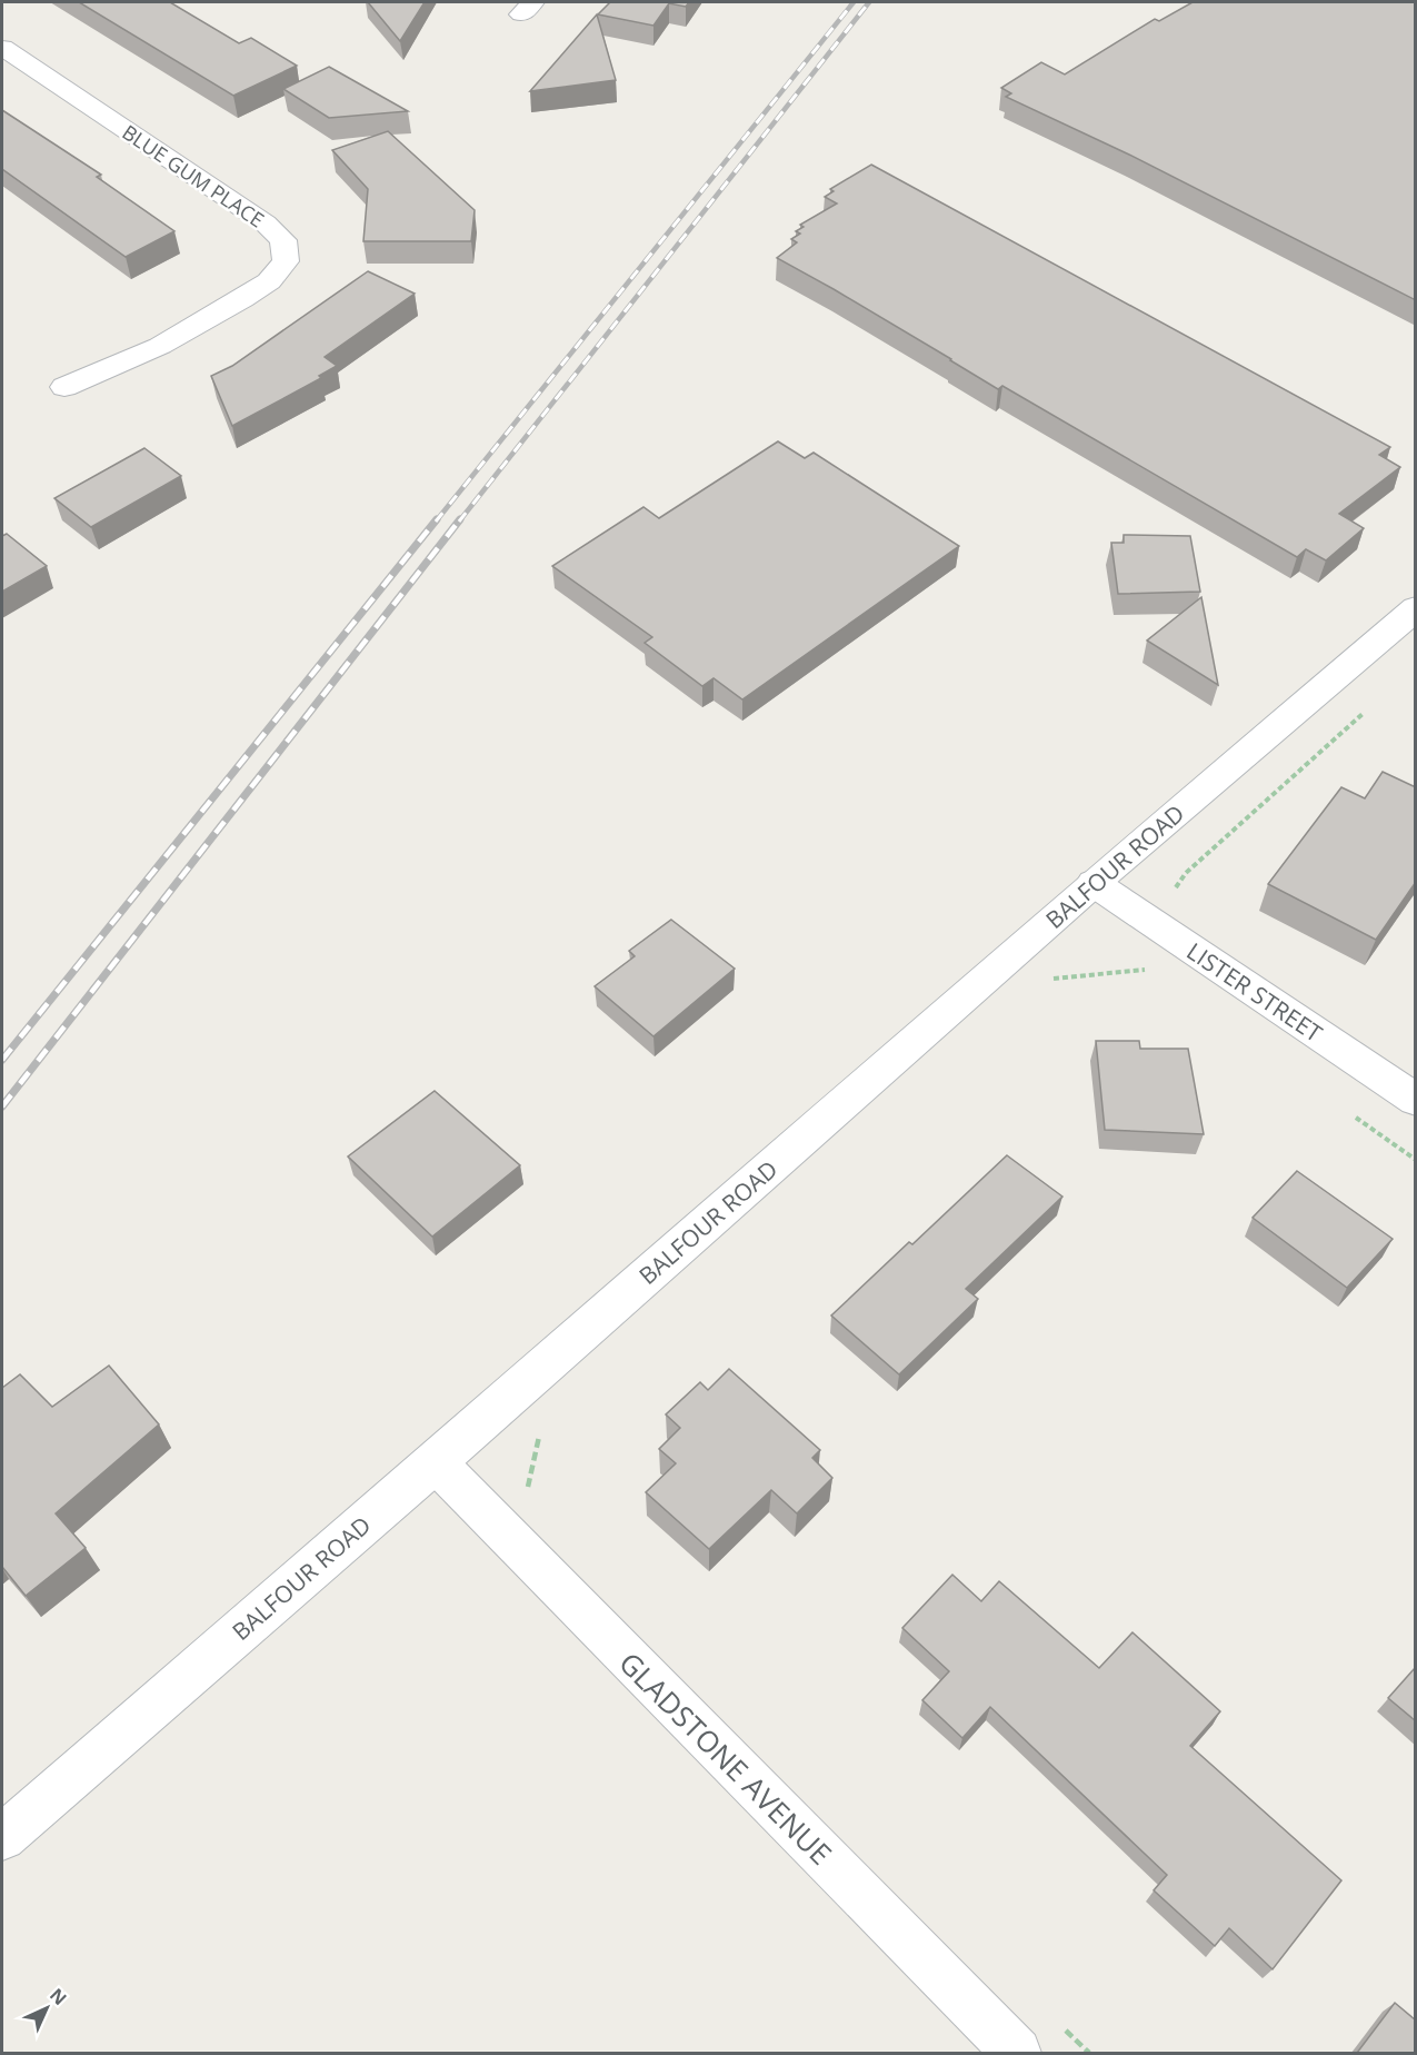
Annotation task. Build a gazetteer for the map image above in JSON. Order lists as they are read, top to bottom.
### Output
{
  "streets": {
    "street": [
      "BLUE GUM PLACE",
      "BALFOUR ROAD",
      "LISTER STREET",
      "GLADSTONE AVENUE"
    ]
  },
  "crossings": [
    ["BALFOUR ROAD", "LISTER STREET"],
    ["BALFOUR ROAD", "GLADSTONE AVENUE"]
  ],
  "north": "top right"
}
